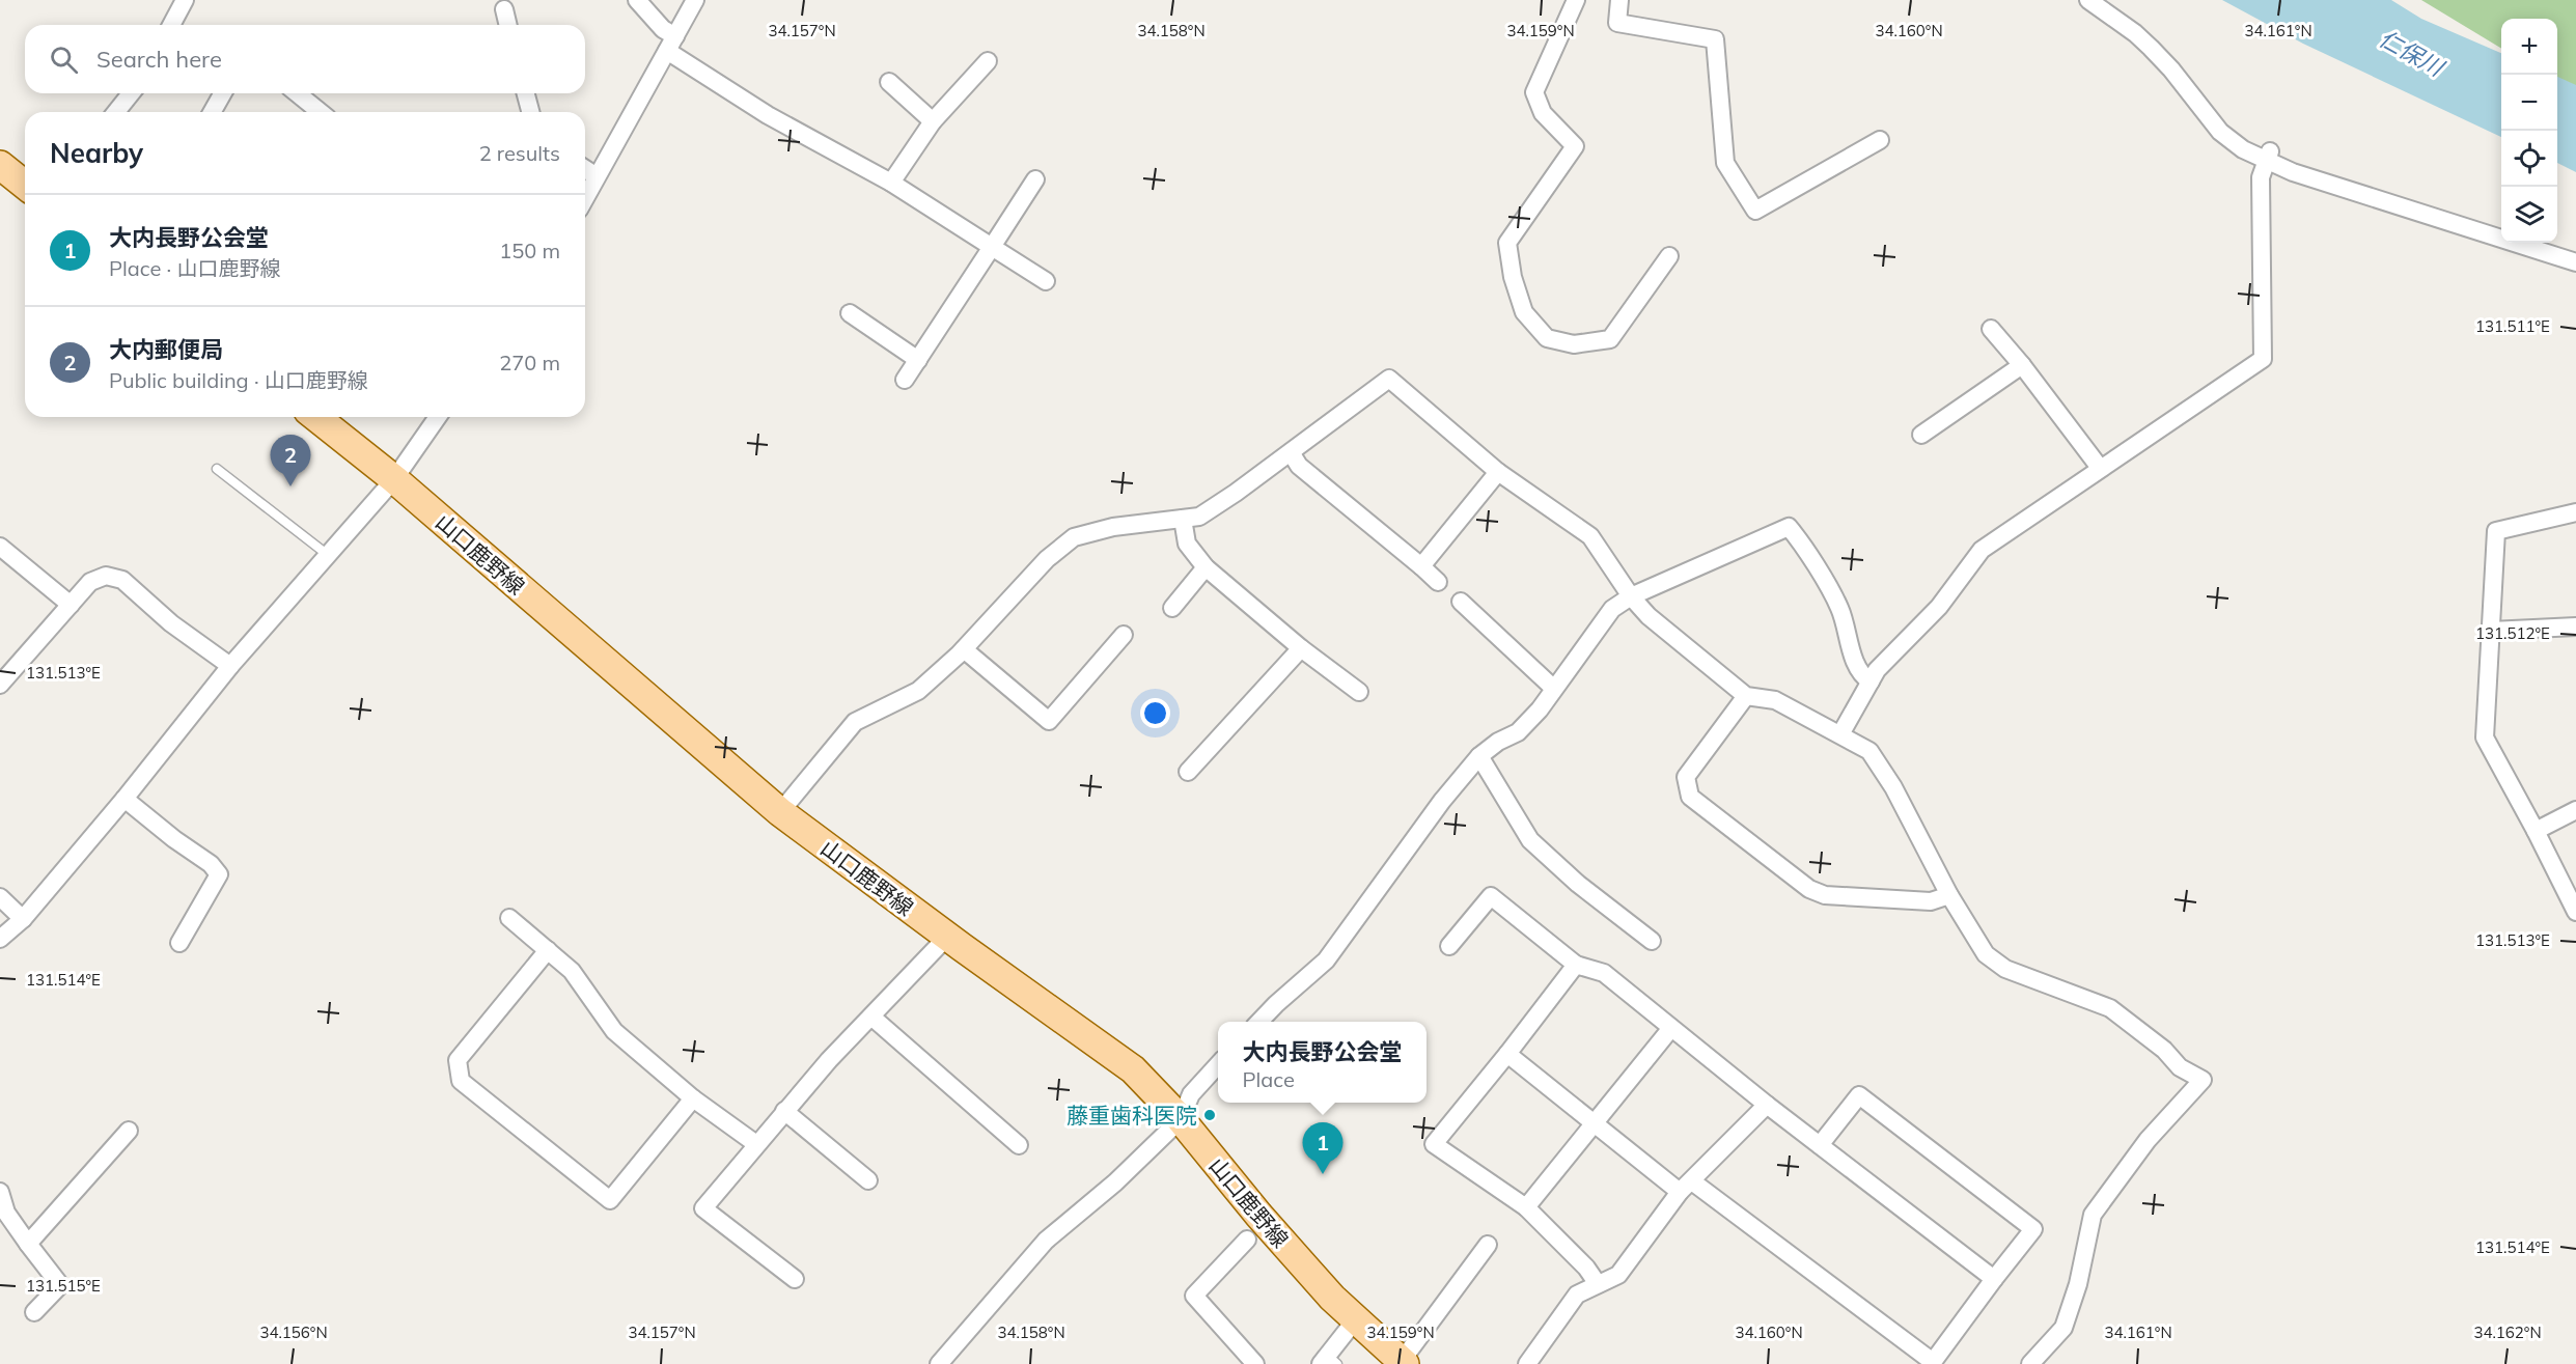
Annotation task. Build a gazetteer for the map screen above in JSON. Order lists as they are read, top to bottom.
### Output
{
  "streets": {
    "main road": ["山口鹿野線"]
  },
  "water": ["仁保川"],
  "places": ["藤重歯科医院"],
  "page": {
    "map_buttons": ["+", "−"],
    "search": "Search here",
    "heading": ["Nearby", "2 results"],
    "list": [
      {
        "mark": "1",
        "name": "大内長野公会堂",
        "note": "Place · 山口鹿野線",
        "value": "150 m"
      },
      {
        "mark": "2",
        "name": "大内郵便局",
        "note": "Public building · 山口鹿野線",
        "value": "270 m"
      }
    ],
    "pins": ["2", "1"],
    "popup": ["大内長野公会堂", "Place"]
  },
  "coordinates": [
    "34.157°N",
    "34.158°N",
    "34.159°N",
    "34.160°N",
    "34.161°N",
    "131.511°E",
    "131.512°E",
    "131.513°E",
    "131.514°E",
    "131.515°E",
    "34.156°N",
    "34.162°N"
  ]
}
